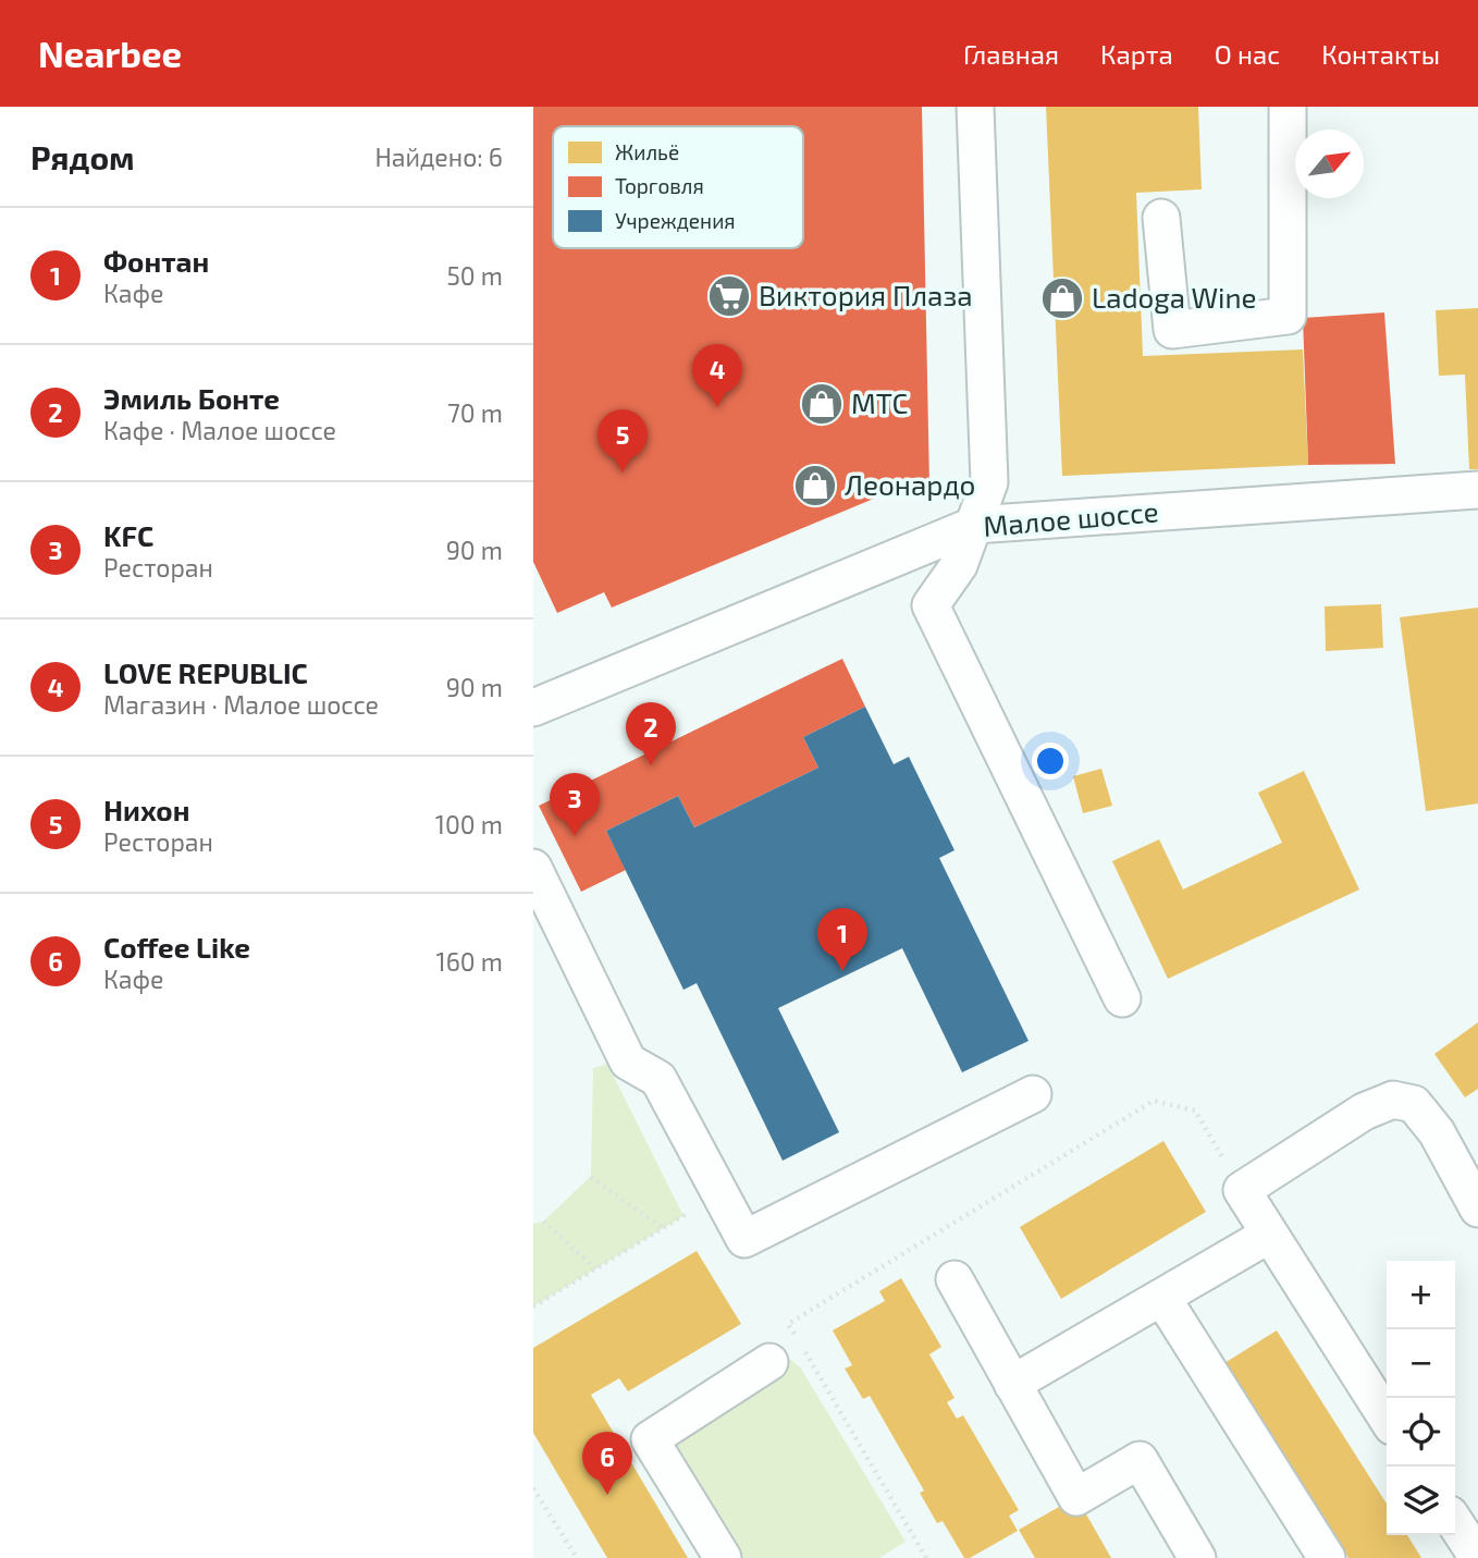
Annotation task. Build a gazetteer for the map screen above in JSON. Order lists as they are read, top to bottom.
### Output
{
  "streets": {
    "street": ["Малое шоссе"]
  },
  "places": {
    "supermarket": ["Виктория Плаза"],
    "shop": ["Ladoga Wine", "МТС", "Леонардо"]
  },
  "legend": ["Жильё", "Торговля", "Учреждения"],
  "north": "top right",
  "page": {
    "header": "Nearbee",
    "nav": [
      "Главная",
      "Карта",
      "О нас",
      "Контакты"
    ],
    "heading": ["Рядом", "Найдено: 6"],
    "list": [
      {
        "mark": "1",
        "name": "Фонтан",
        "note": "Кафе",
        "value": "50 m"
      },
      {
        "mark": "2",
        "name": "Эмиль Бонте",
        "note": "Кафе · Малое шоссе",
        "value": "70 m"
      },
      {
        "mark": "3",
        "name": "KFC",
        "note": "Ресторан",
        "value": "90 m"
      },
      {
        "mark": "4",
        "name": "LOVE REPUBLIC",
        "note": "Магазин · Малое шоссе",
        "value": "90 m"
      },
      {
        "mark": "5",
        "name": "Нихон",
        "note": "Ресторан",
        "value": "100 m"
      },
      {
        "mark": "6",
        "name": "Coffee Like",
        "note": "Кафе",
        "value": "160 m"
      }
    ],
    "pins": [
      "4",
      "5",
      "2",
      "3",
      "1",
      "6"
    ],
    "map_buttons": ["+", "−"]
  }
}
